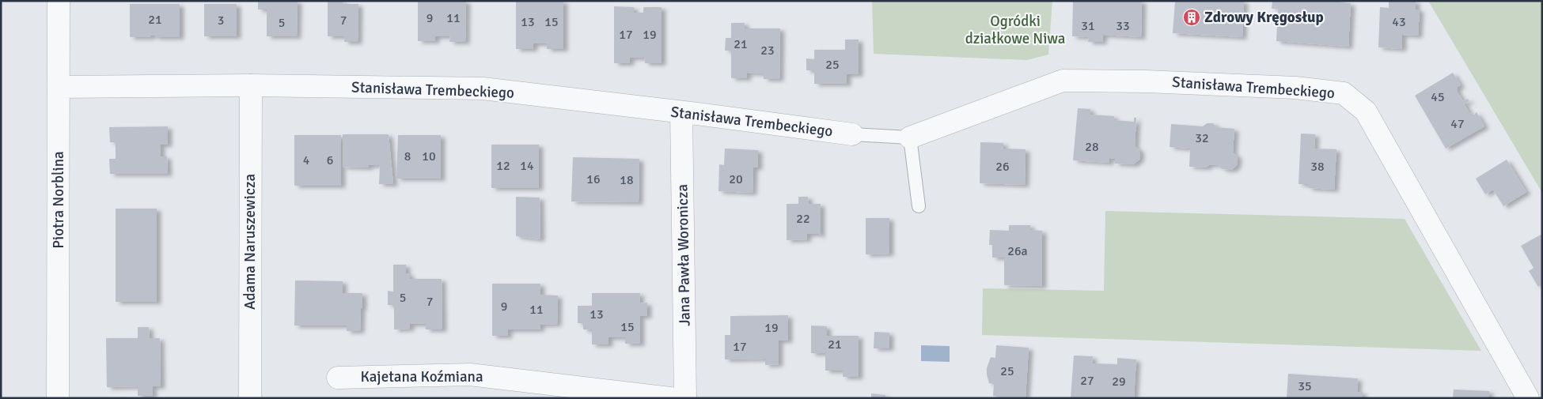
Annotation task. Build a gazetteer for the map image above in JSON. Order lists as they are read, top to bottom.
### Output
{
  "streets": {
    "street": [
      "Stanisława Trembeckiego",
      "Piotra Norblina",
      "Adama Naruszewicza",
      "Jana Pawła Woronicza",
      "Kajetana Koźmiana"
    ]
  },
  "crossings": [
    ["Stanisława Trembeckiego", "Piotra Norblina"],
    ["Stanisława Trembeckiego", "Adama Naruszewicza"],
    ["Stanisława Trembeckiego", "Jana Pawła Woronicza"]
  ],
  "parks": ["Ogródki działkowe Niwa"],
  "places": {
    "building": ["Zdrowy Kręgosłup"]
  },
  "house_numbers": [
    "9",
    "11",
    "21",
    "3",
    "7",
    "13",
    "15",
    "43",
    "5",
    "31",
    "33",
    "17",
    "19",
    "21",
    "23",
    "25",
    "45",
    "47",
    "32",
    "28",
    "8",
    "10",
    "4",
    "6",
    "12",
    "14",
    "26",
    "38",
    "16",
    "20",
    "18",
    "22",
    "26a",
    "5",
    "7",
    "9",
    "11",
    "13",
    "15",
    "19",
    "21",
    "17",
    "25",
    "27",
    "29",
    "35"
  ]
}
